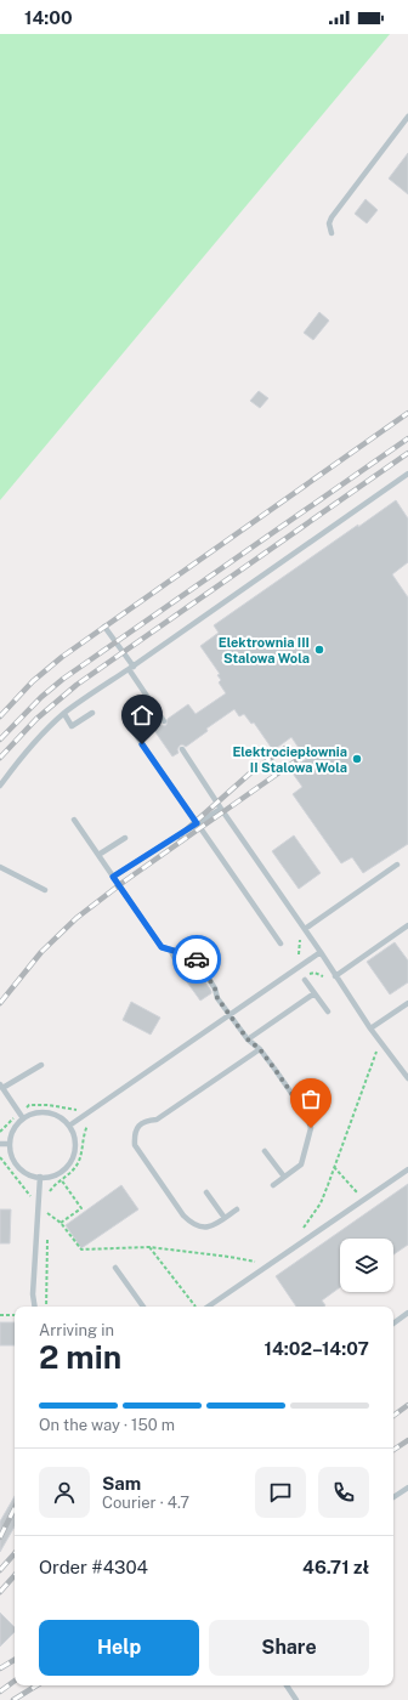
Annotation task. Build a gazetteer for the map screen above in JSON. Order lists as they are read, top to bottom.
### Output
{
  "places": ["Elektrownia III Stalowa Wola", "Elektrociepłownia II Stalowa Wola"],
  "page": {
    "status": "14:00",
    "heading": ["2 min", "Arriving in", "14:02–14:07"],
    "panel": [
      "Sam",
      "Courier · 4.7",
      "Order #4304",
      "46.71 zł"
    ],
    "bar": "On the way · 150 m",
    "buttons": ["Help", "Share"]
  }
}
